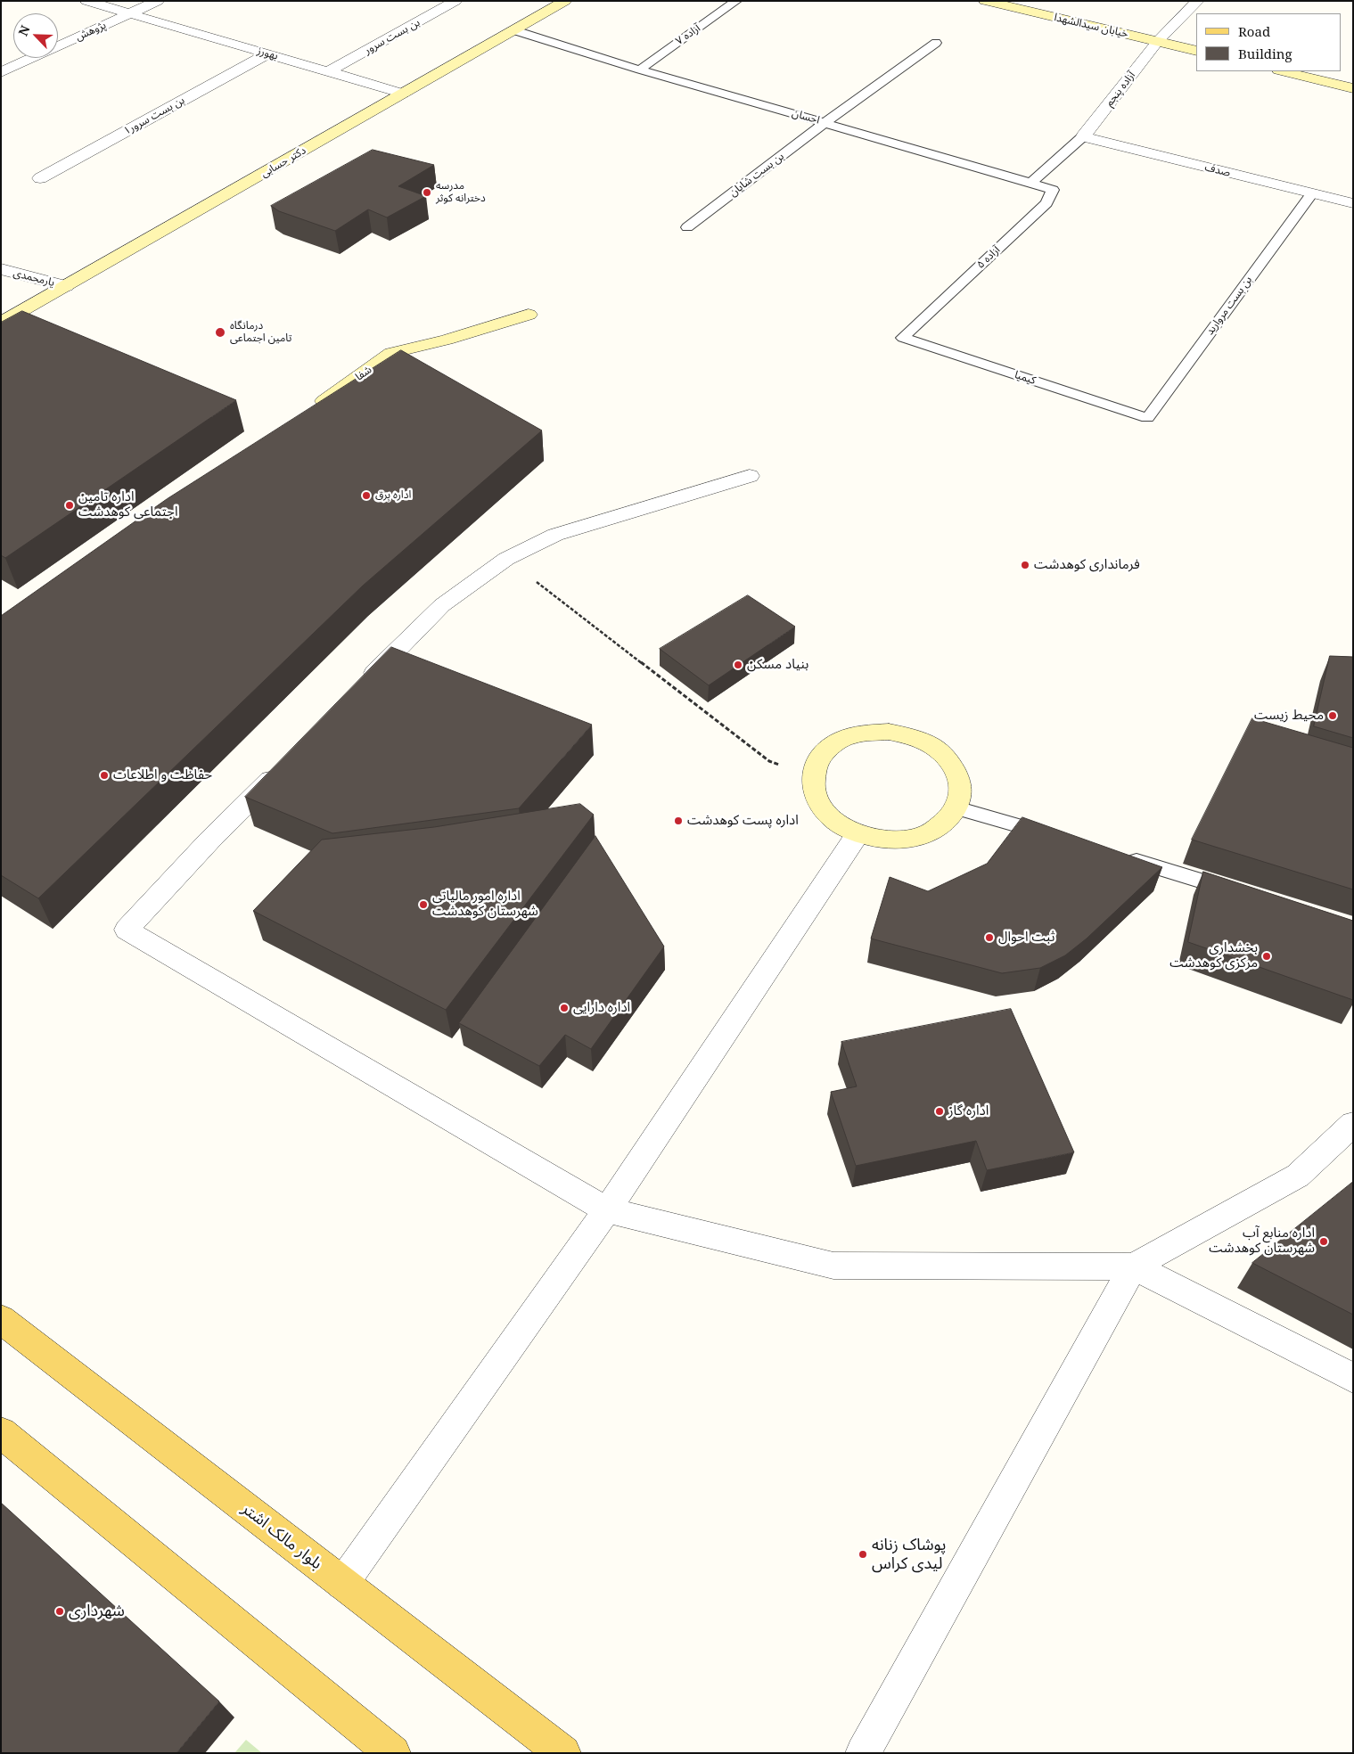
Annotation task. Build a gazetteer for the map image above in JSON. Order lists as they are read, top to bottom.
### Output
{
  "streets": {
    "main road": ["بلوار مالک اشتر"],
    "street": [
      "خیابان سیدالشهدا",
      "پژوهش",
      "بن بست سرور",
      "بهورز",
      "آزاده پنجم",
      "بن بست سرور۱",
      "دکتر حسابی",
      "صدف",
      "یارمحمدی",
      "شفا"
    ],
    "lane": [
      "آزاده ۷",
      "احسان",
      "بن بست شایان",
      "آزاده ۵",
      "بن بست مروارید",
      "کیمیا"
    ]
  },
  "crossings": [
    ["خیابان سیدالشهدا", "آزاده پنجم"],
    ["پژوهش", "بهورز"],
    ["آزاده ۷", "احسان"],
    ["بن بست سرور", "بهورز"],
    ["بهورز", "بن بست سرور۱"],
    ["بهورز", "دکتر حسابی"],
    ["آزاده پنجم", "صدف"],
    ["احسان", "دکتر حسابی"],
    ["احسان", "بن بست شایان"],
    ["احسان", "آزاده ۵"],
    ["دکتر حسابی", "یارمحمدی"],
    ["صدف", "بن بست مروارید"],
    ["آزاده ۵", "کیمیا"],
    ["بن بست مروارید", "کیمیا"]
  ],
  "places": [
    "مدرسه دخترانه کوثر",
    "درمانگاه تامین اجتماعی",
    "اداره برق",
    "اداره تامین اجتماعی کوهدشت",
    "فرمانداری کوهدشت",
    "بنیاد مسکن",
    "محیط زیست",
    "حفاظت و اطلاعات",
    "اداره پست کوهدشت",
    "اداره امور مالیاتی شهرستان کوهدشت",
    "ثبت احوال",
    "بخشداری مرکزی کوهدشت",
    "اداره دارایی",
    "اداره گاز",
    "اداره منابع آب شهرستان کوهدشت",
    "پوشاک زنانه لیدی کراس",
    "شهرداری"
  ],
  "legend": ["Road", "Building"],
  "north": "top left"
}
